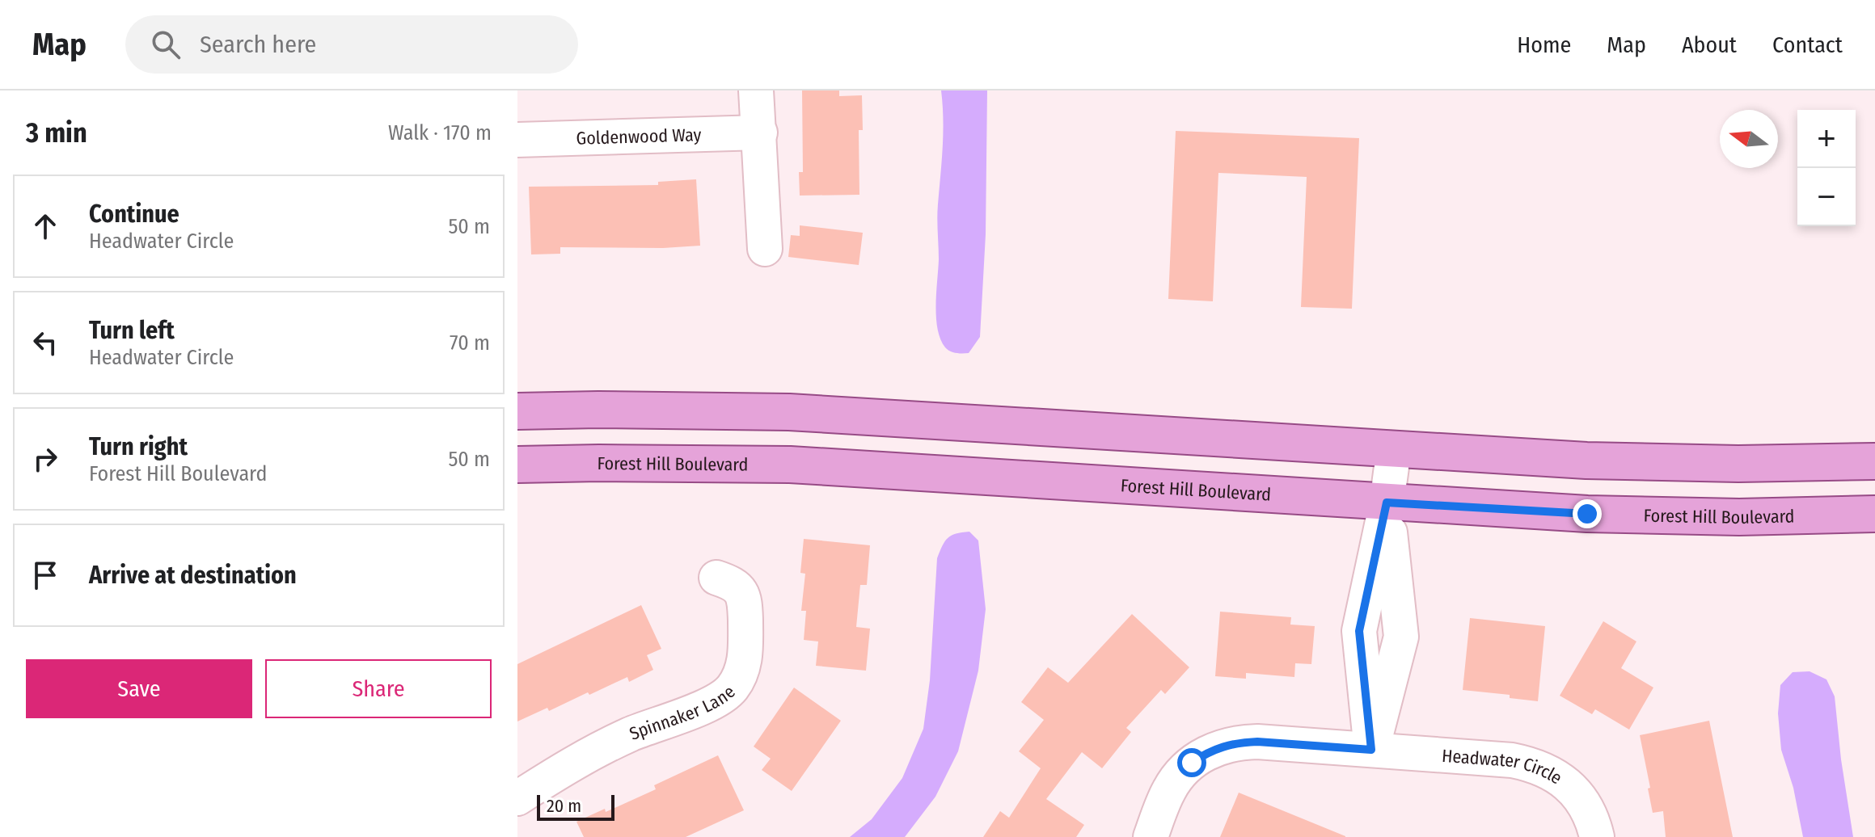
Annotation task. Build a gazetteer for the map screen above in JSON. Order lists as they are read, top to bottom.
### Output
{
  "streets": {
    "main road": ["Forest Hill Boulevard"],
    "street": ["Goldenwood Way", "Spinnaker Lane", "Headwater Circle"]
  },
  "scale_bar": "20 m",
  "north": "left",
  "page": {
    "header": "Map",
    "search": "Search here",
    "nav": [
      "Home",
      "Map",
      "About",
      "Contact"
    ],
    "heading": ["3 min", "Walk · 170 m"],
    "map_buttons": ["+", "−"],
    "list": [
      ["Continue", "Headwater Circle", "50 m"],
      ["Turn left", "Headwater Circle", "70 m"],
      ["Turn right", "Forest Hill Boulevard", "50 m"],
      "Arrive at destination"
    ],
    "buttons": ["Save", "Share"],
    "scale": "20 m"
  }
}
